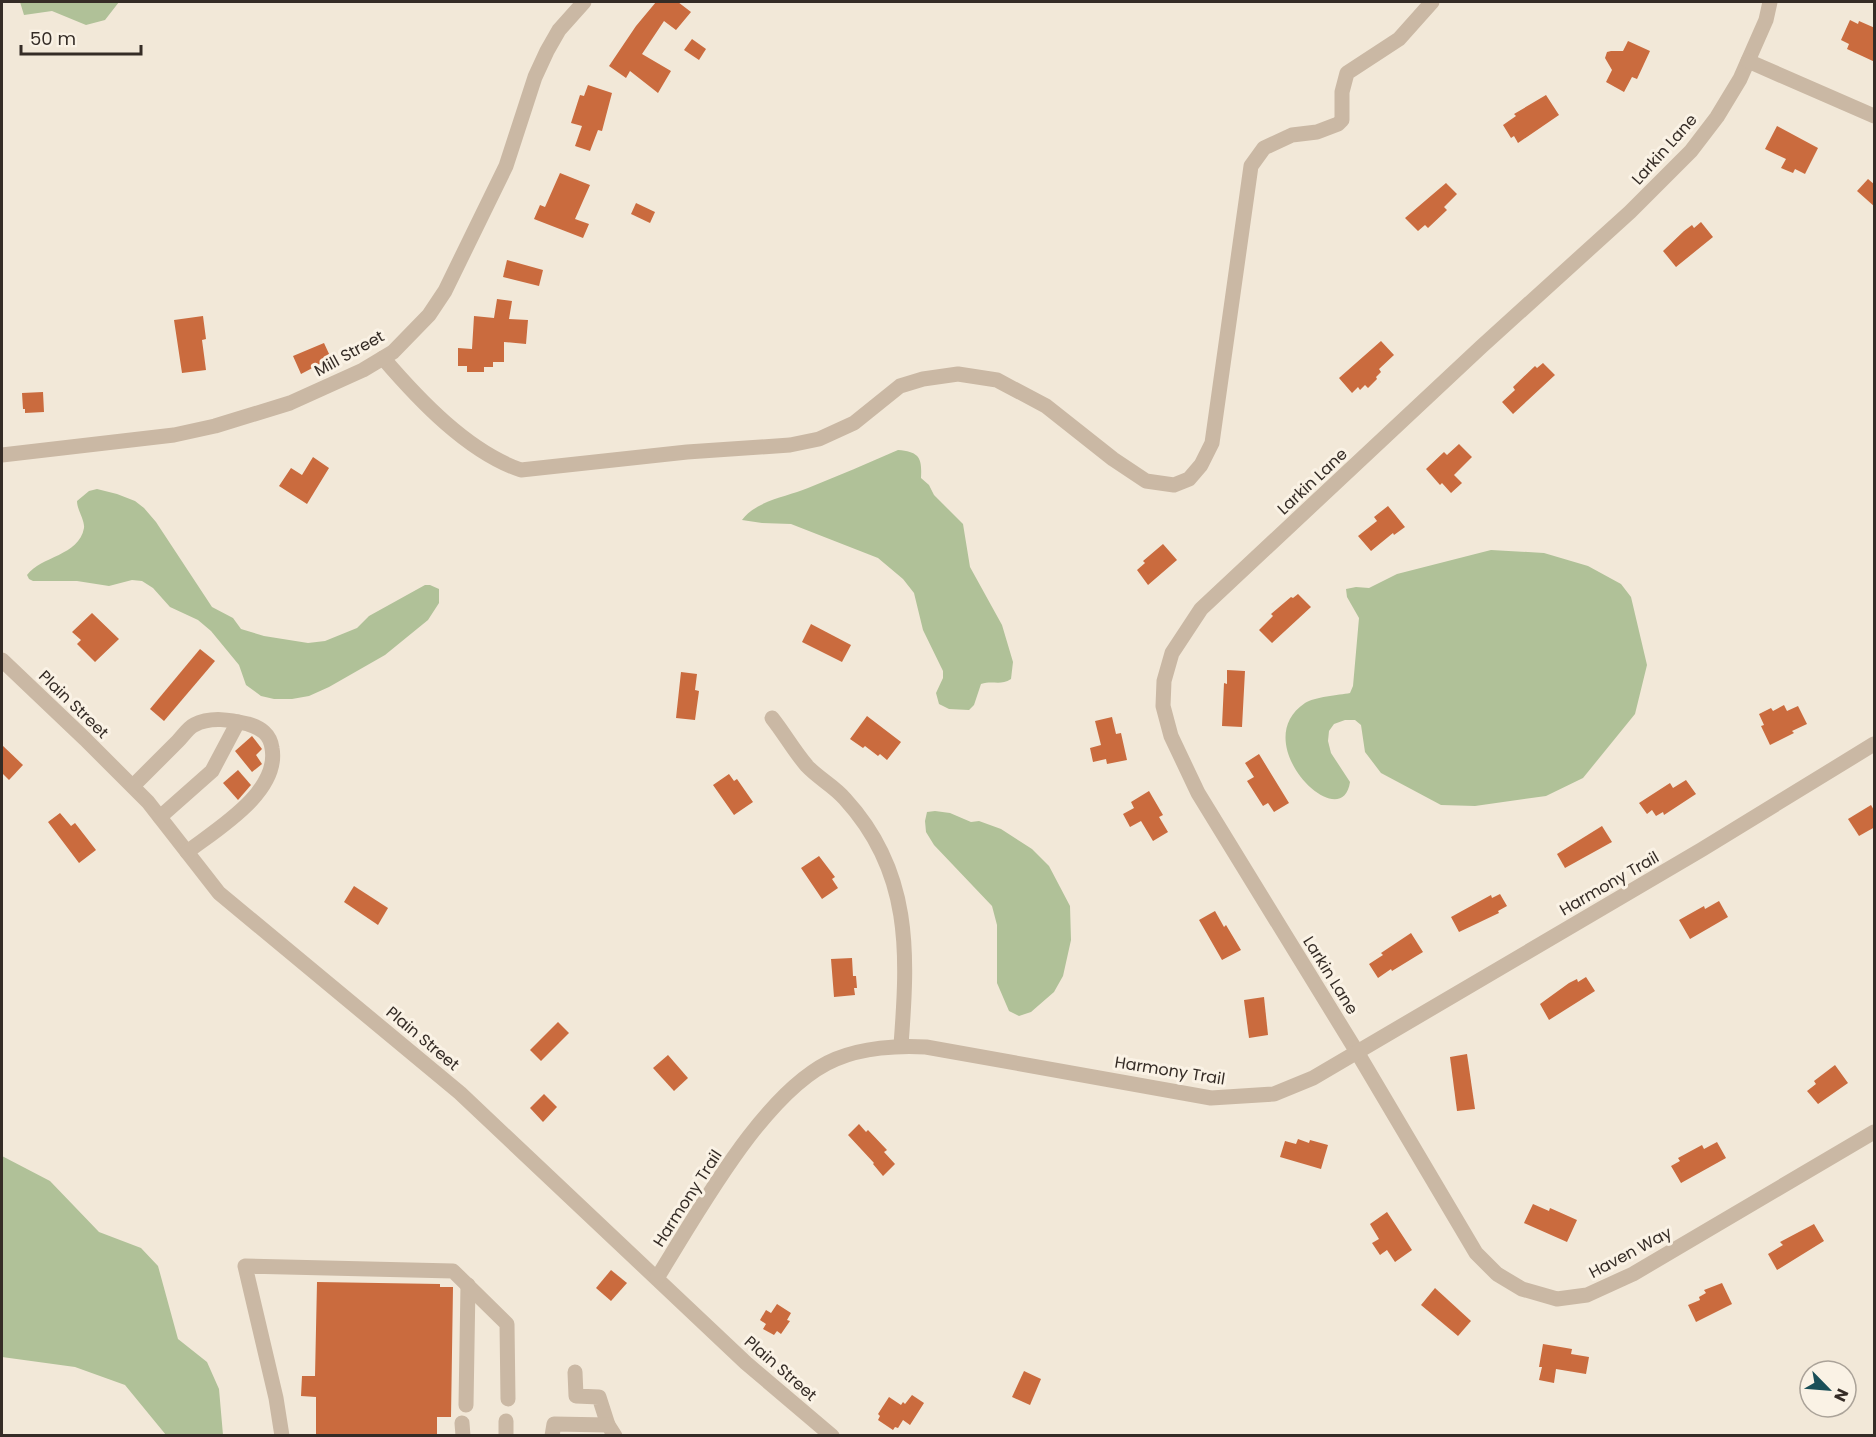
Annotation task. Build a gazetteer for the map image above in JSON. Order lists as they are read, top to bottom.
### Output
{
  "streets": {
    "street": [
      "Larkin Lane",
      "Mill Street",
      "Plain Street",
      "Harmony Trail",
      "Haven Way"
    ]
  },
  "crossings": [
    ["Larkin Lane", "Harmony Trail"],
    ["Larkin Lane", "Haven Way"],
    ["Plain Street", "Harmony Trail"],
    ["Harmony Trail", "Haven Way"]
  ],
  "scale_bar": "50 m",
  "north": "bottom right"
}
